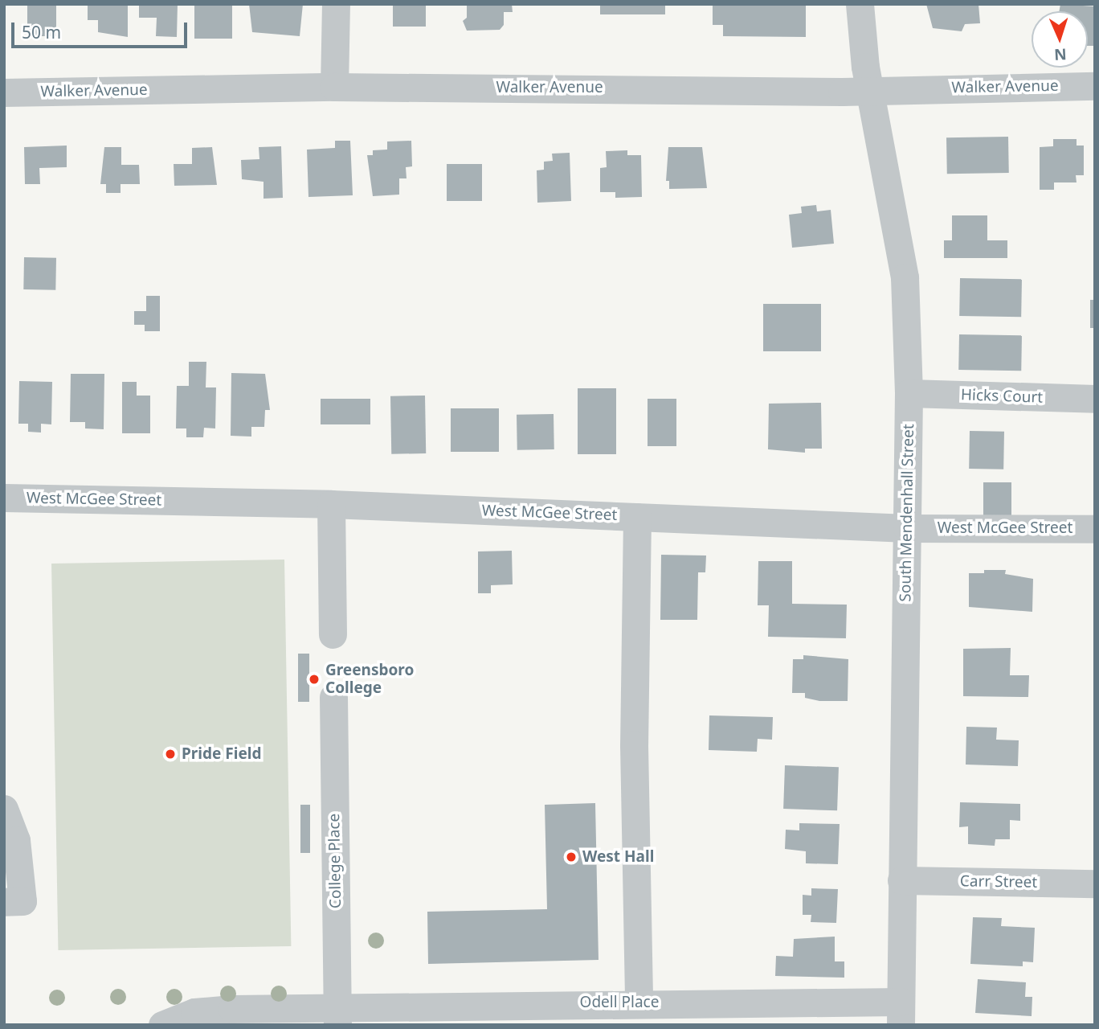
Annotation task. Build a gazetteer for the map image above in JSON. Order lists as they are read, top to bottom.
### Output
{
  "streets": {
    "street": [
      "Walker Avenue",
      "Hicks Court",
      "West McGee Street",
      "South Mendenhall Street",
      "College Place",
      "Carr Street",
      "Odell Place"
    ]
  },
  "crossings": [
    ["Walker Avenue", "South Mendenhall Street"],
    ["Hicks Court", "South Mendenhall Street"],
    ["West McGee Street", "South Mendenhall Street"],
    ["South Mendenhall Street", "Carr Street"],
    ["South Mendenhall Street", "Odell Place"],
    ["College Place", "Odell Place"]
  ],
  "places": ["Greensboro College", "Pride Field", "West Hall"],
  "scale_bar": "50 m",
  "north": "bottom"
}
